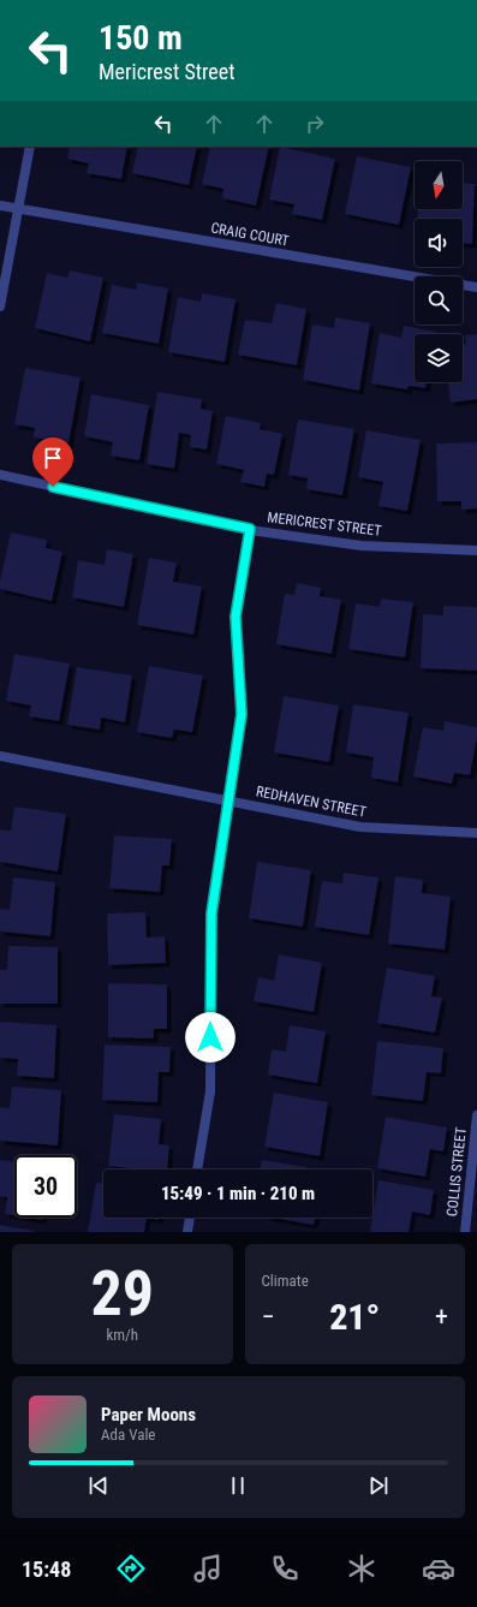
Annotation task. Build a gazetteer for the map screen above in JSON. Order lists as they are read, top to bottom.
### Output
{
  "streets": {
    "street": [
      "CRAIG COURT",
      "MERICREST STREET",
      "REDHAVEN STREET",
      "COLLIS STREET"
    ]
  },
  "north": "bottom",
  "page": {
    "turn": ["150 m", "Mericrest Street"],
    "limit": "30",
    "trip": "15:49 · 1 min · 210 m",
    "tile": [
      ["29", "km/h"],
      "Climate"
    ],
    "heat": ["−", "21°", "+"],
    "song": ["Paper Moons", "Ada Vale"],
    "tabs": "15:48"
  }
}
